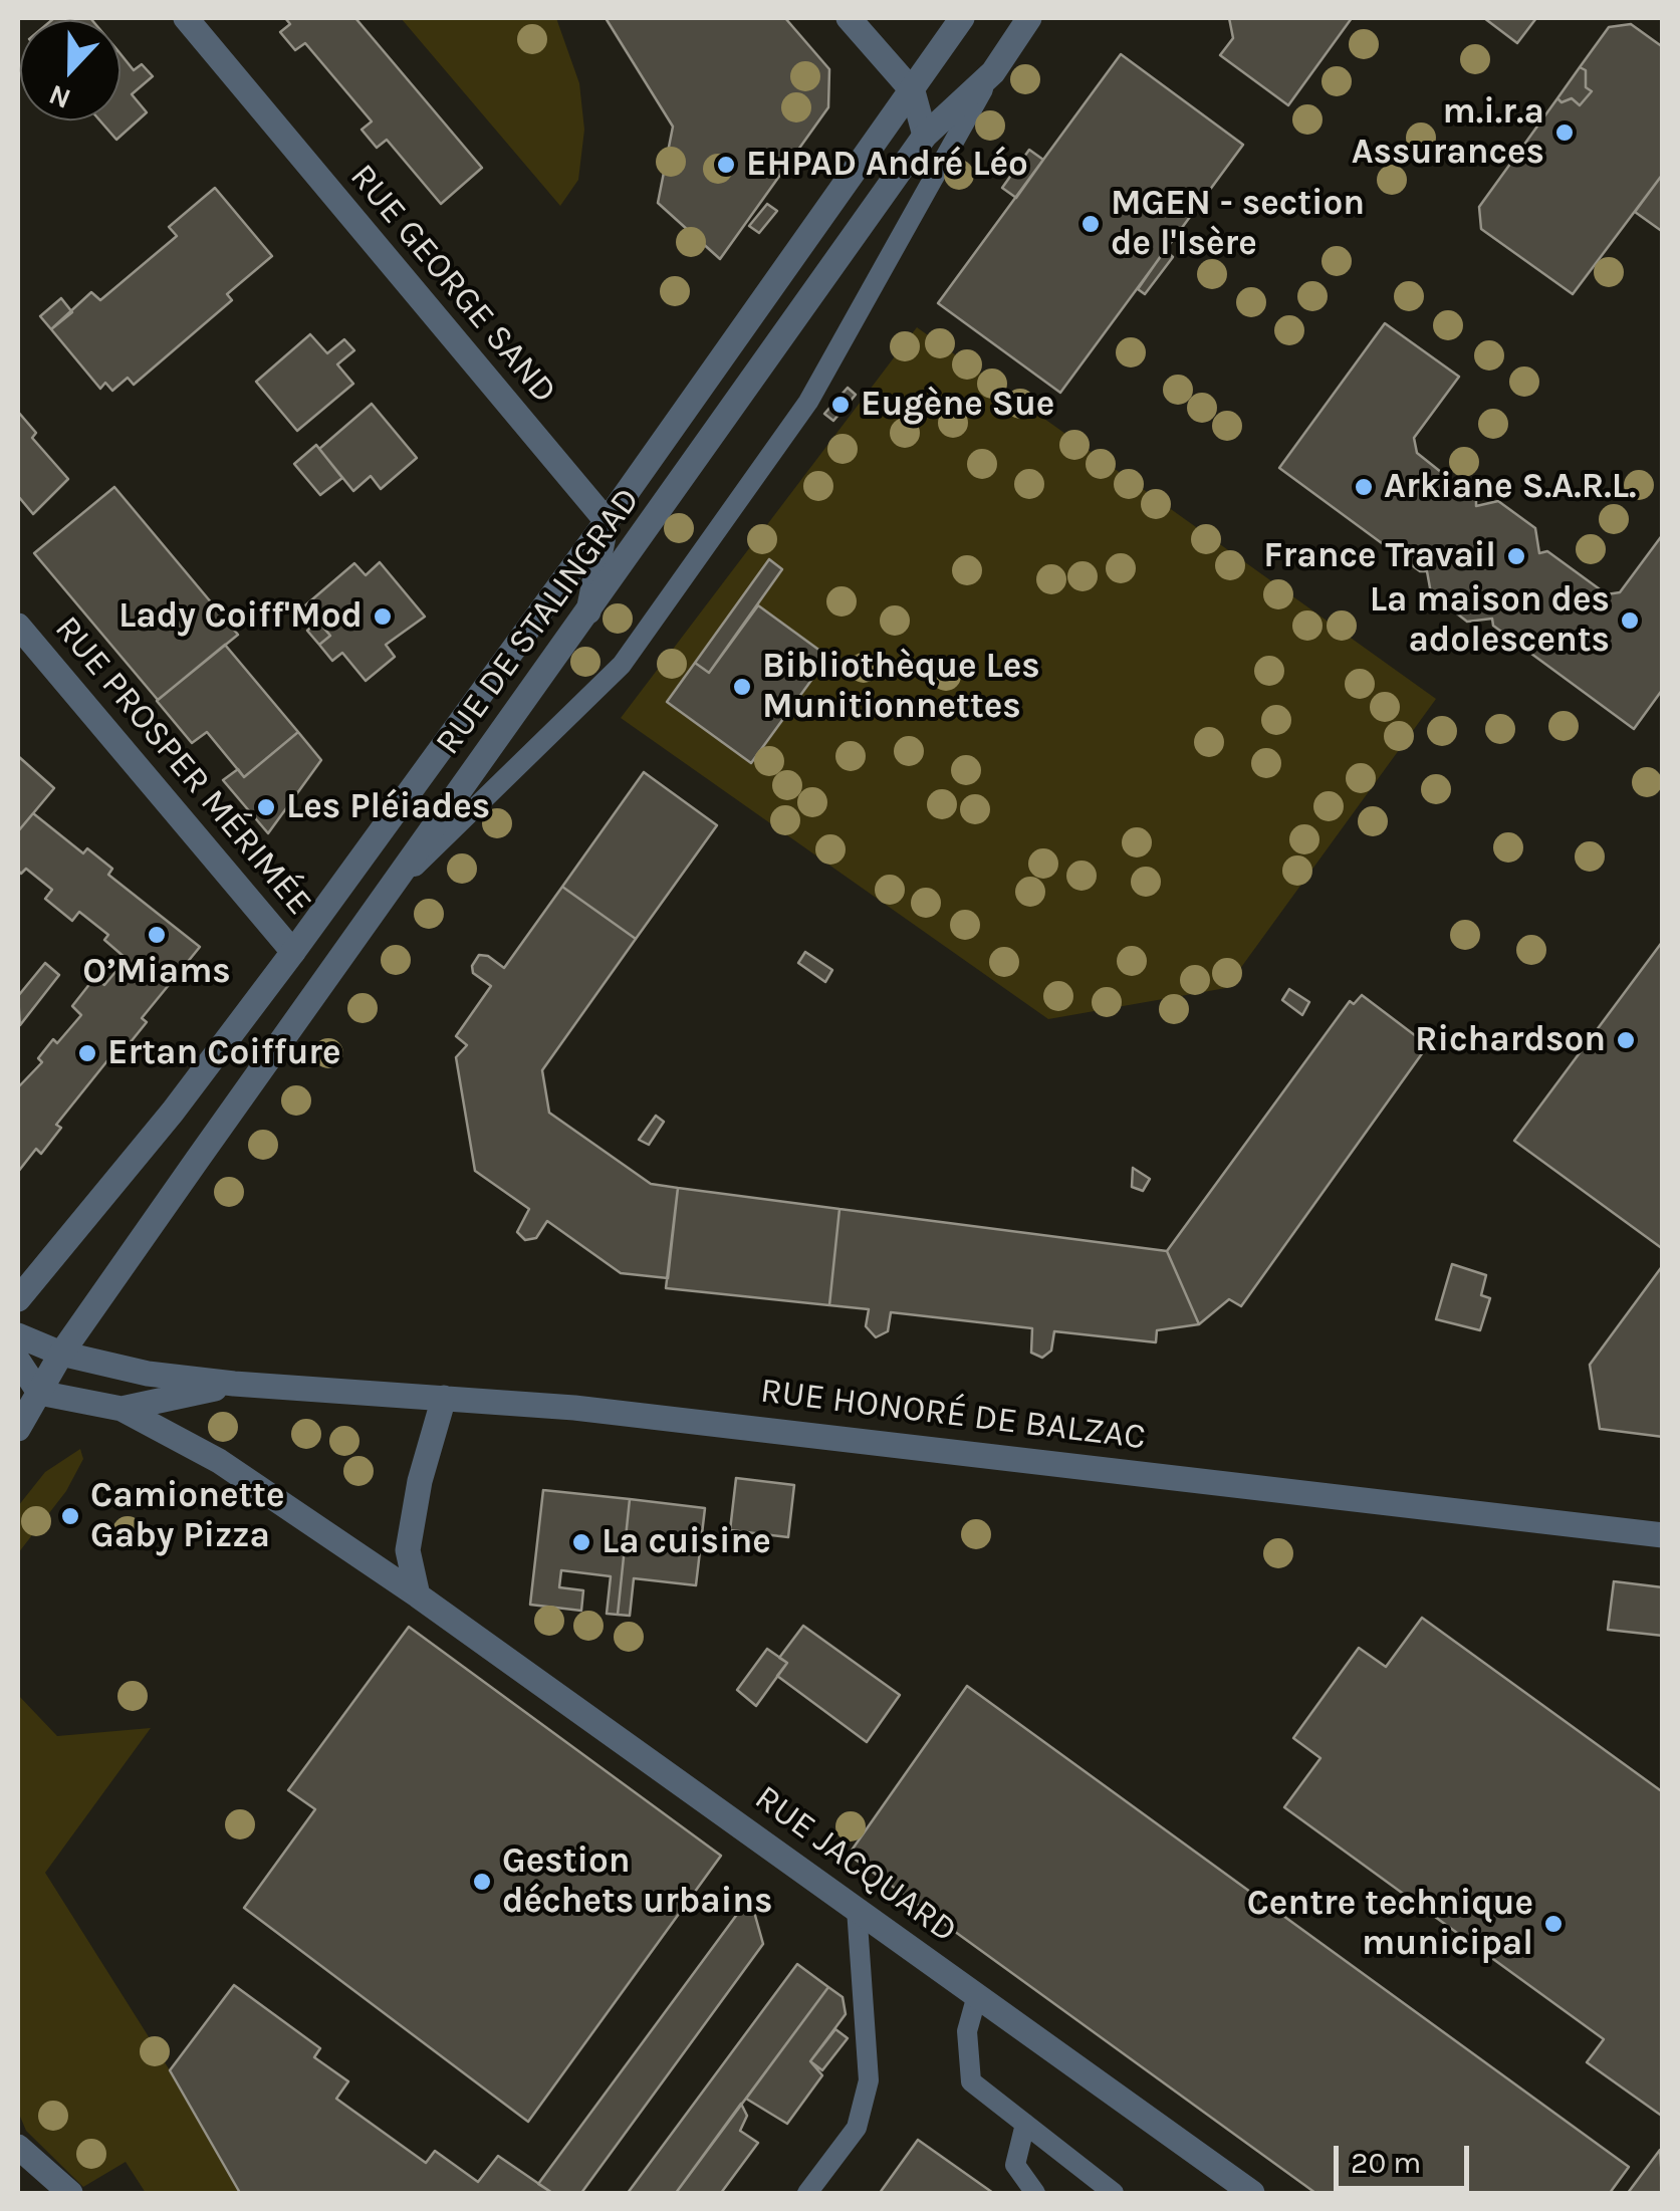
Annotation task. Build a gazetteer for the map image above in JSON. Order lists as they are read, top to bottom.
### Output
{
  "streets": {
    "street": [
      "RUE GEORGE SAND",
      "RUE DE STALINGRAD",
      "RUE PROSPER MÉRIMÉE",
      "RUE HONORÉ DE BALZAC",
      "RUE JACQUARD"
    ]
  },
  "crossings": [
    ["RUE GEORGE SAND", "RUE DE STALINGRAD"],
    ["RUE DE STALINGRAD", "RUE PROSPER MÉRIMÉE"],
    ["RUE DE STALINGRAD", "RUE HONORÉ DE BALZAC"],
    ["RUE HONORÉ DE BALZAC", "RUE JACQUARD"]
  ],
  "places": [
    "m.i.r.a Assurances",
    "EHPAD André Léo",
    "MGEN - section de l'Isère",
    "Eugène Sue",
    "Arkiane S.A.R.L.",
    "France Travail",
    "Lady Coiff'Mod",
    "La maison des adolescents",
    "Bibliothèque Les Munitionnettes",
    "Les Pléiades",
    "O’Miams",
    "Richardson",
    "Ertan Coiffure",
    "Camionette Gaby Pizza",
    "La cuisine",
    "Gestion déchets urbains",
    "Centre technique municipal"
  ],
  "scale_bar": "20 m",
  "north": "bottom"
}
